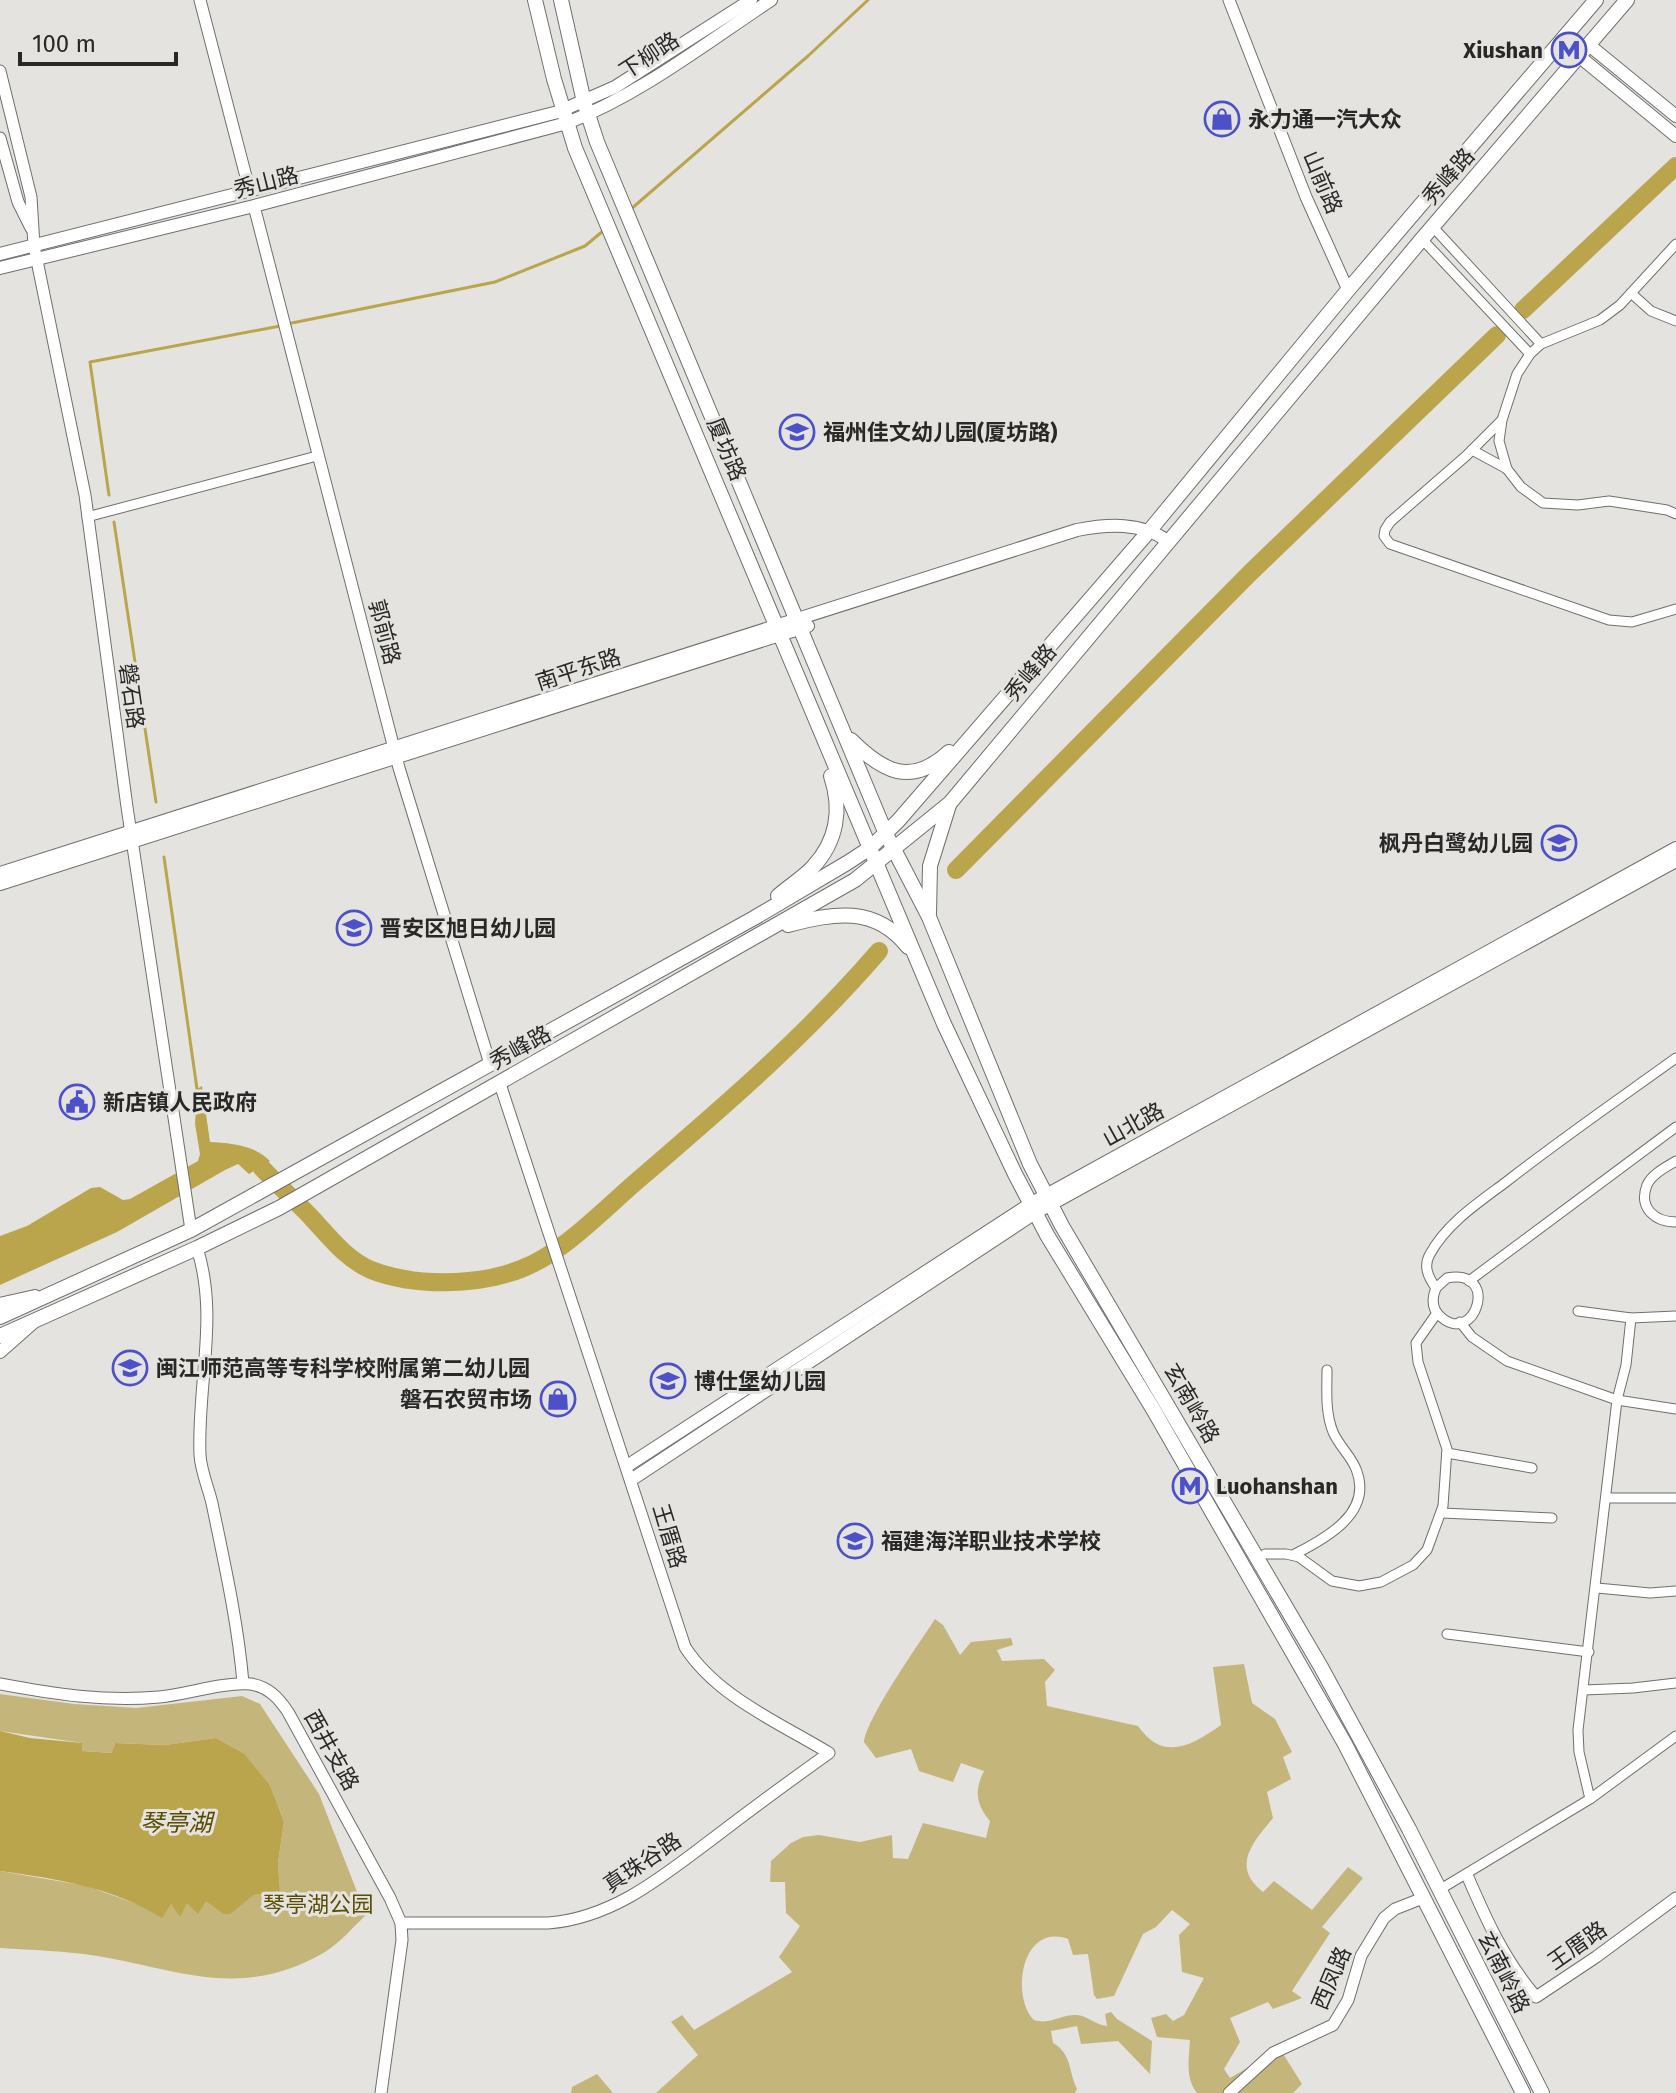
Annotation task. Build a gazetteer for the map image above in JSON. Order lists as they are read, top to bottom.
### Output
{
  "streets": {
    "main road": [
      "下柳路",
      "秀峰路",
      "秀山路",
      "厦坊路",
      "南平东路",
      "山北路",
      "玄南岭路"
    ],
    "street": [
      "山前路",
      "郭前路",
      "磐石路",
      "王厝路",
      "西井支路",
      "真珠谷路",
      "西凤路"
    ]
  },
  "crossings": [
    ["下柳路", "秀山路"],
    ["下柳路", "厦坊路"],
    ["秀峰路", "山前路"],
    ["秀峰路", "厦坊路"],
    ["秀峰路", "郭前路"],
    ["秀峰路", "南平东路"],
    ["秀峰路", "磐石路"],
    ["秀峰路", "王厝路"],
    ["秀山路", "郭前路"],
    ["秀山路", "磐石路"],
    ["厦坊路", "南平东路"],
    ["厦坊路", "玄南岭路"],
    ["郭前路", "南平东路"],
    ["南平东路", "磐石路"],
    ["山北路", "玄南岭路"],
    ["山北路", "王厝路"],
    ["玄南岭路", "西凤路"],
    ["王厝路", "真珠谷路"],
    ["西井支路", "真珠谷路"]
  ],
  "water": ["琴亭湖"],
  "parks": ["琴亭湖公园"],
  "places": {
    "metro station": ["Xiushan", "Luohanshan"],
    "shop": ["永力通一汽大众", "磐石农贸市场"],
    "school or university": [
      "福州佳文幼儿园(厦坊路)",
      "枫丹白鹭幼儿园",
      "晋安区旭日幼儿园",
      "闽江师范高等专科学校附属第二幼儿园",
      "博仕堡幼儿园",
      "福建海洋职业技术学校"
    ],
    "public building": ["新店镇人民政府"]
  },
  "scale_bar": "100 m"
}
